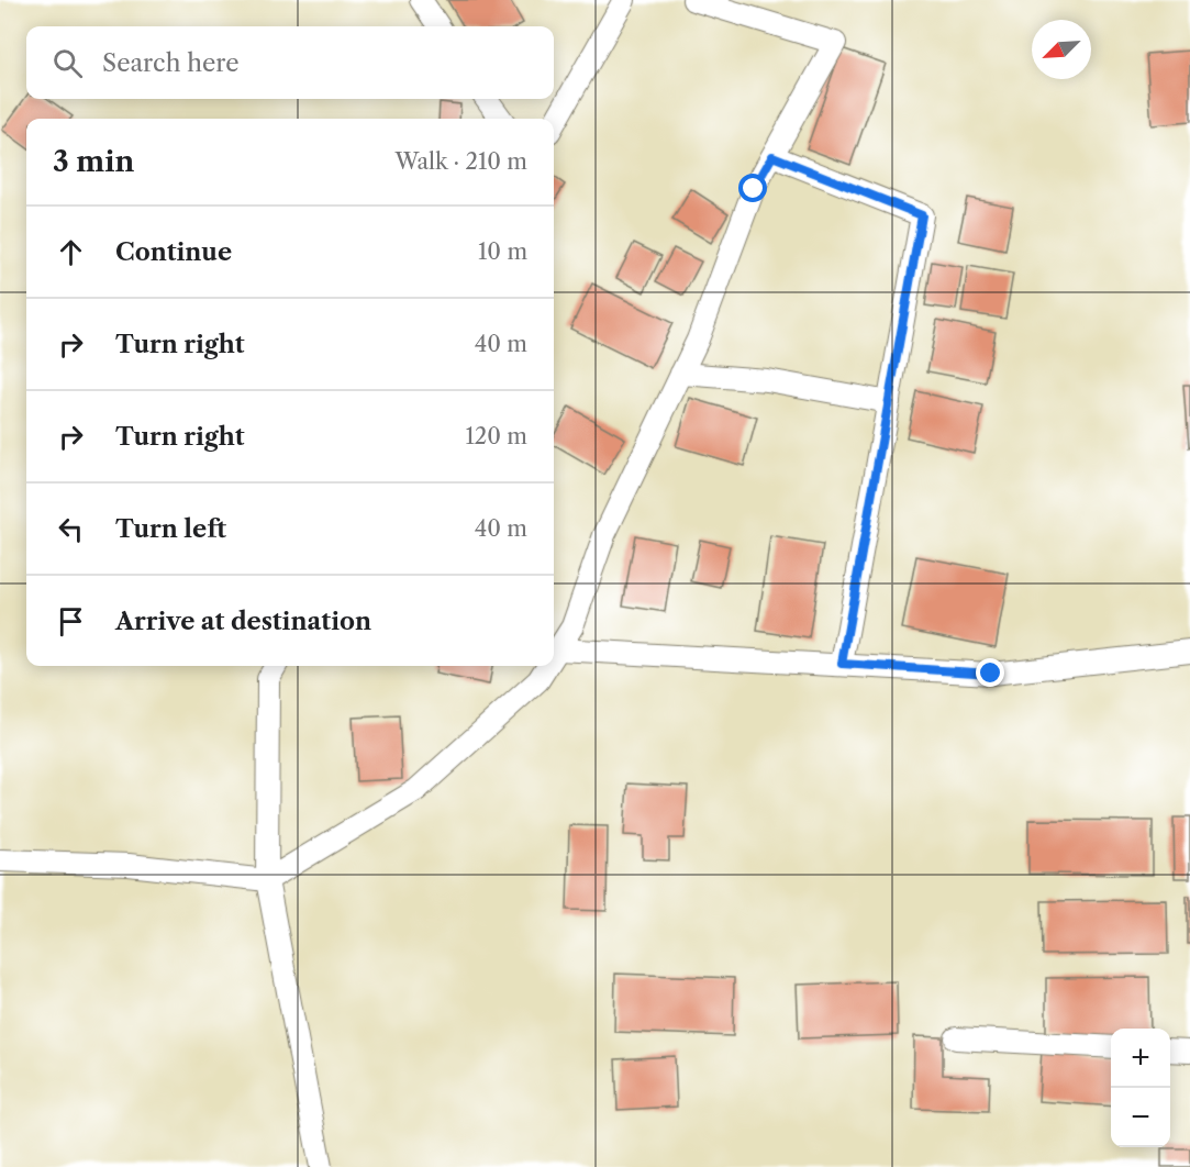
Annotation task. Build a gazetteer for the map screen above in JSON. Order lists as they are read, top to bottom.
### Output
{
  "north": "bottom left",
  "page": {
    "search": "Search here",
    "heading": ["3 min", "Walk · 210 m"],
    "list": [
      ["Continue", "10 m"],
      ["Turn right", "40 m"],
      ["Turn right", "120 m"],
      ["Turn left", "40 m"],
      "Arrive at destination"
    ],
    "map_buttons": ["+", "−"]
  }
}
